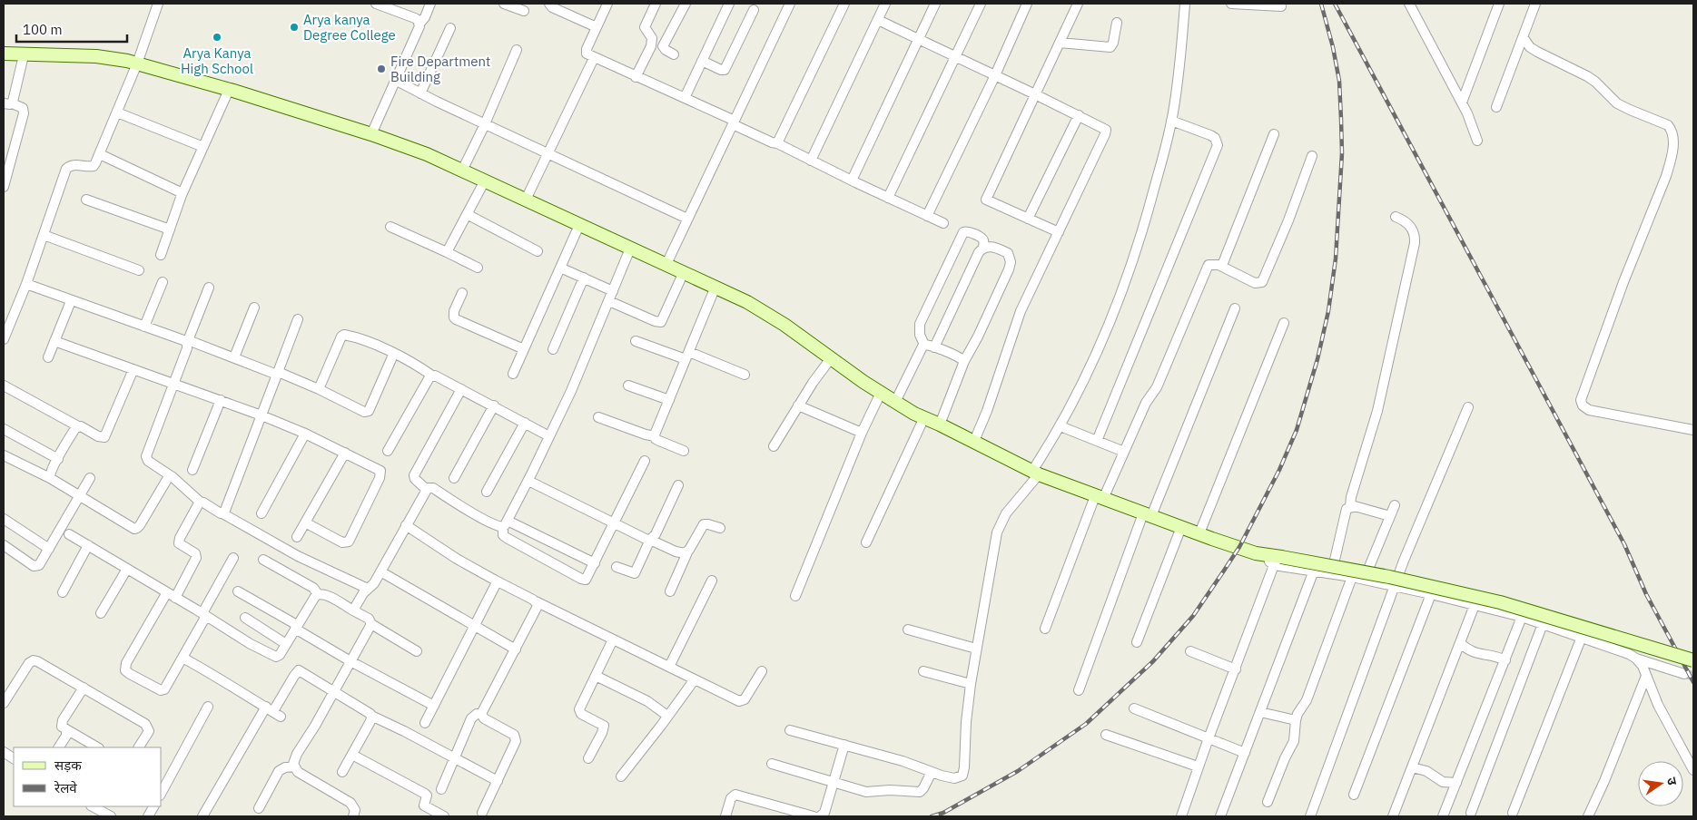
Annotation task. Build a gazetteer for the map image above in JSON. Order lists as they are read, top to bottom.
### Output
{
  "places": ["Arya kanya Degree College", "Arya Kanya High School", "Fire Department Building"],
  "legend": ["सड़क", "रेलवे"],
  "scale_bar": "100 m",
  "north": "right"
}
